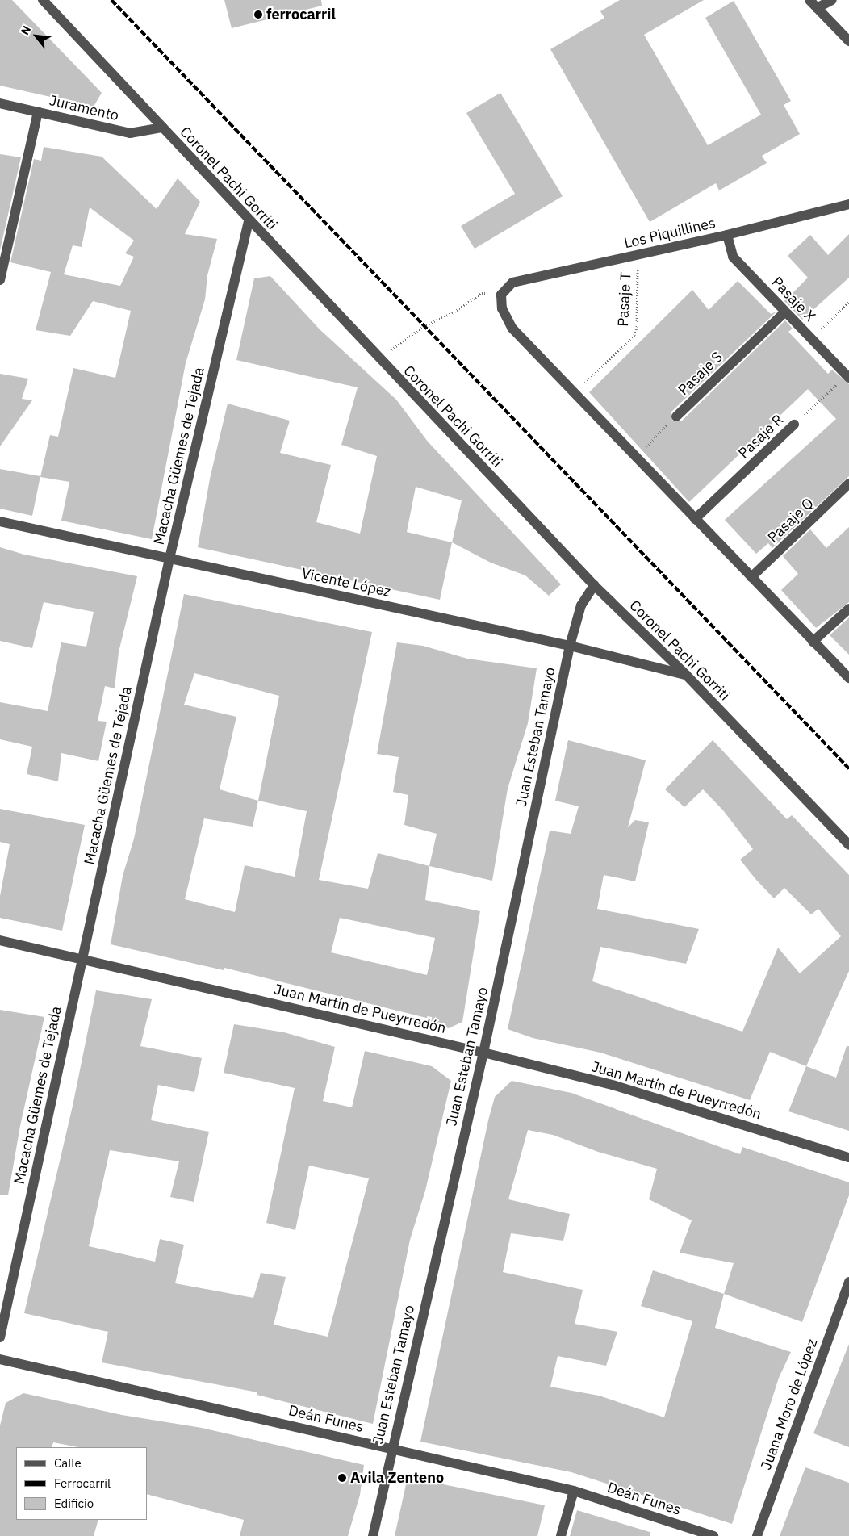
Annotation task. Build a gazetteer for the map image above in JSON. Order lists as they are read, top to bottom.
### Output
{
  "streets": {
    "street": [
      "Juramento",
      "Coronel Pachi Gorriti",
      "Los Piquillines",
      "Pasaje X",
      "Pasaje S",
      "Pasaje R",
      "Macacha Güemes de Tejada",
      "Pasaje Q",
      "Vicente López",
      "Juan Esteban Tamayo",
      "Juan Martín de Pueyrredón",
      "Juana Moro de López",
      "Deán Funes"
    ],
    "path": ["Pasaje T"]
  },
  "crossings": [
    ["Juramento", "Coronel Pachi Gorriti"],
    ["Coronel Pachi Gorriti", "Macacha Güemes de Tejada"],
    ["Coronel Pachi Gorriti", "Vicente López"],
    ["Coronel Pachi Gorriti", "Juan Esteban Tamayo"],
    ["Los Piquillines", "Pasaje T"],
    ["Los Piquillines", "Pasaje X"],
    ["Pasaje X", "Pasaje S"],
    ["Pasaje X", "Pasaje R"],
    ["Macacha Güemes de Tejada", "Vicente López"],
    ["Macacha Güemes de Tejada", "Juan Martín de Pueyrredón"],
    ["Vicente López", "Juan Esteban Tamayo"],
    ["Juan Esteban Tamayo", "Juan Martín de Pueyrredón"],
    ["Juan Esteban Tamayo", "Deán Funes"]
  ],
  "places": ["ferrocarril", "Avila Zenteno"],
  "legend": ["Calle", "Ferrocarril", "Edificio"],
  "north": "top left"
}
